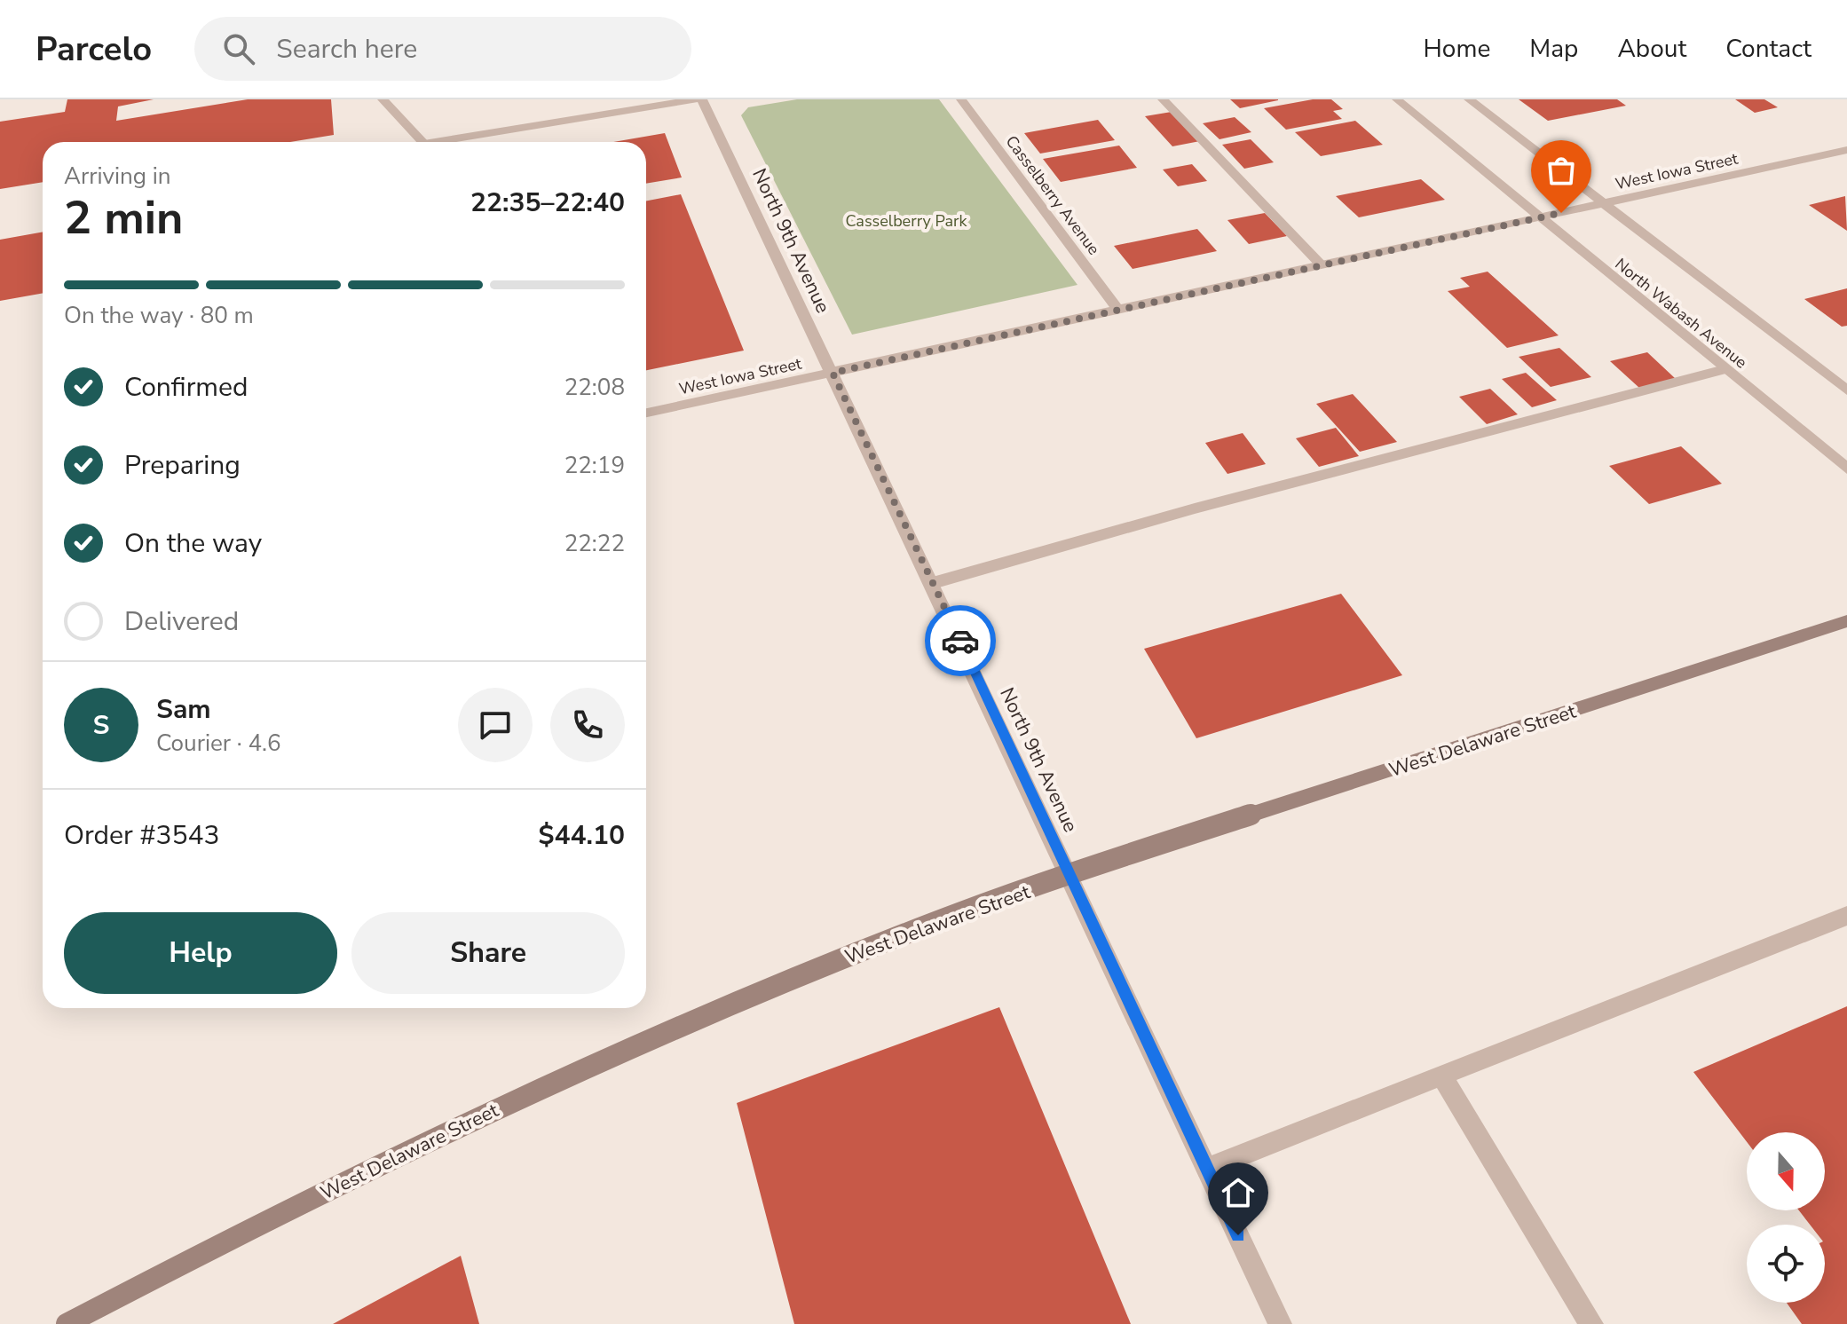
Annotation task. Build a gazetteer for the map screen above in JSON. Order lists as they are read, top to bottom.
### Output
{
  "streets": {
    "main road": ["West Delaware Street"],
    "street": [
      "West Iowa Street",
      "Casselberry Avenue",
      "North 9th Avenue",
      "North Wabash Avenue"
    ]
  },
  "crossings": [
    ["West Iowa Street", "Casselberry Avenue"],
    ["West Iowa Street", "North 9th Avenue"],
    ["West Iowa Street", "North Wabash Avenue"]
  ],
  "parks": ["Casselberry Park"],
  "north": "bottom",
  "page": {
    "header": "Parcelo",
    "search": "Search here",
    "nav": [
      "Home",
      "Map",
      "About",
      "Contact"
    ],
    "heading": ["2 min", "Arriving in", "22:35–22:40"],
    "panel": [
      "Sam",
      "Courier · 4.6",
      "Order #3543",
      "$44.10"
    ],
    "bar": "On the way · 80 m",
    "list": [
      ["Confirmed", "22:08"],
      ["Preparing", "22:19"],
      ["On the way", "22:22"],
      "Delivered"
    ],
    "round": "S",
    "buttons": ["Help", "Share"]
  }
}
